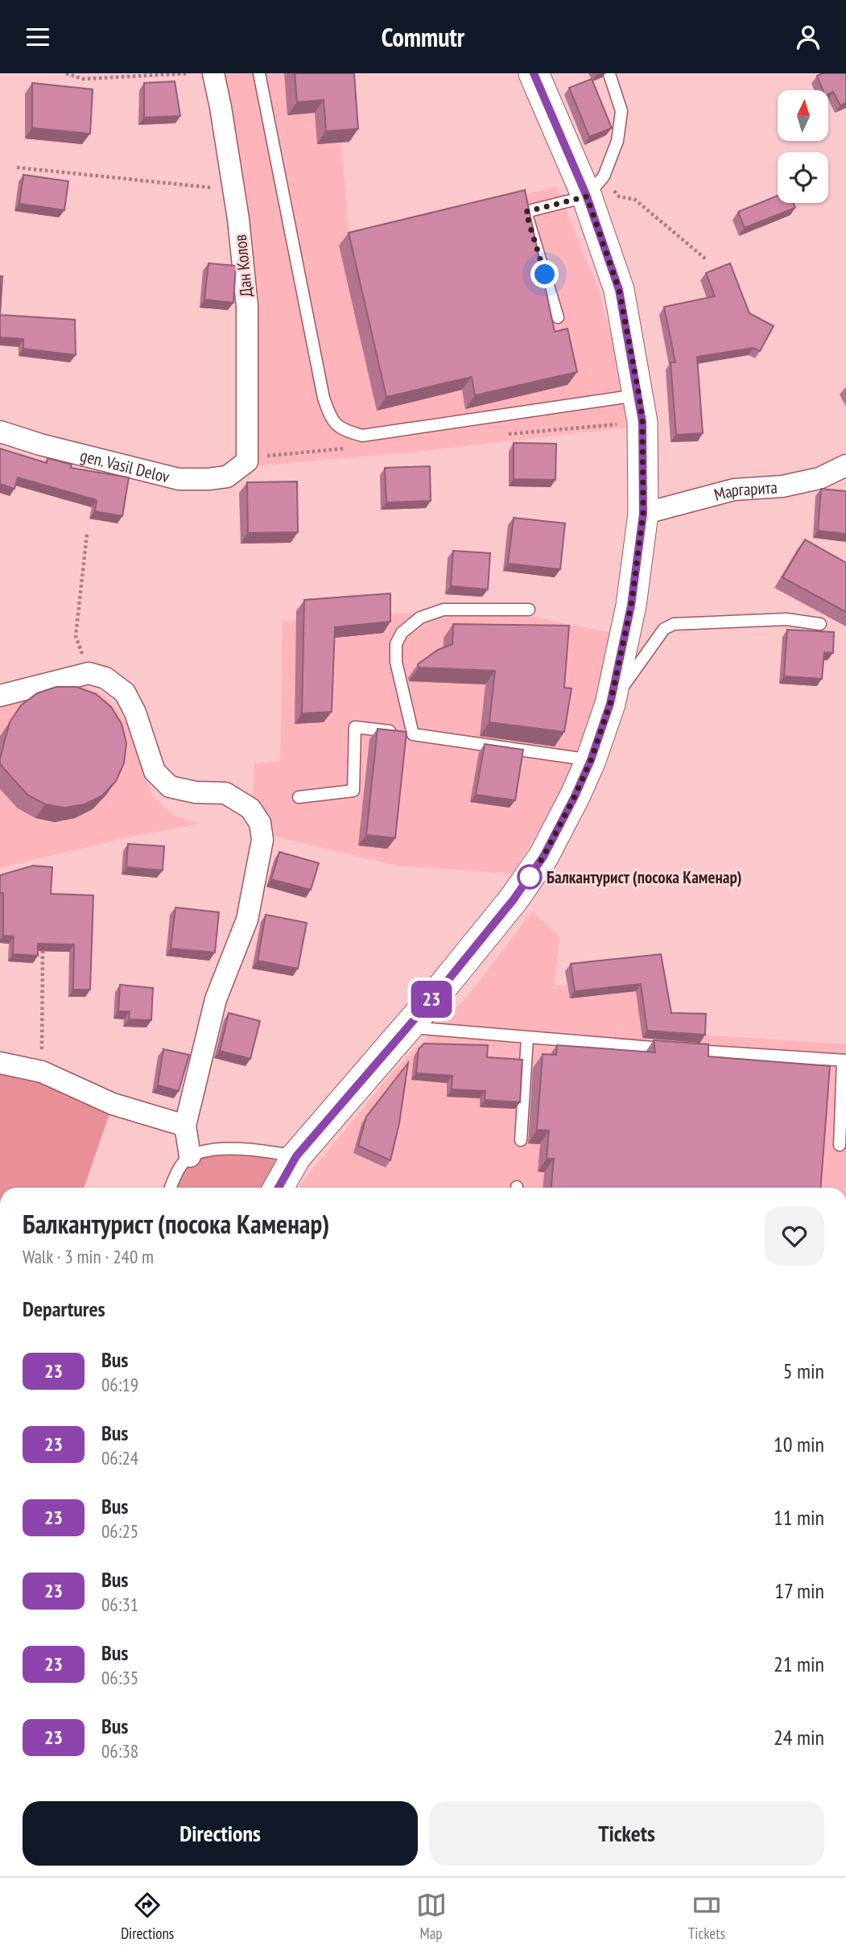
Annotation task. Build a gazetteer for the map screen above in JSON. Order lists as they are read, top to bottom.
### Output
{
  "streets": {
    "street": ["Дан Колов", "gen. Vasil Delov", "Маргарита"]
  },
  "crossings": [
    ["Дан Колов", "gen. Vasil Delov"]
  ],
  "places": ["Балкантурист (посока Каменар)"],
  "lines": ["bus line 23"],
  "north": "top",
  "page": {
    "header": "Commutr",
    "on_map": "23",
    "heading": [
      ["Балкантурист (посока Каменар)", "Walk · 3 min · 240 m"],
      "Departures"
    ],
    "list": [
      {
        "mark": "23",
        "name": "Bus",
        "note": "06:19",
        "value": "5 min"
      },
      {
        "mark": "23",
        "name": "Bus",
        "note": "06:24",
        "value": "10 min"
      },
      {
        "mark": "23",
        "name": "Bus",
        "note": "06:25",
        "value": "11 min"
      },
      {
        "mark": "23",
        "name": "Bus",
        "note": "06:31",
        "value": "17 min"
      },
      {
        "mark": "23",
        "name": "Bus",
        "note": "06:35",
        "value": "21 min"
      },
      {
        "mark": "23",
        "name": "Bus",
        "note": "06:38",
        "value": "24 min"
      }
    ],
    "buttons": ["Directions", "Tickets"],
    "tabs": ["Directions", "Map", "Tickets"]
  }
}
